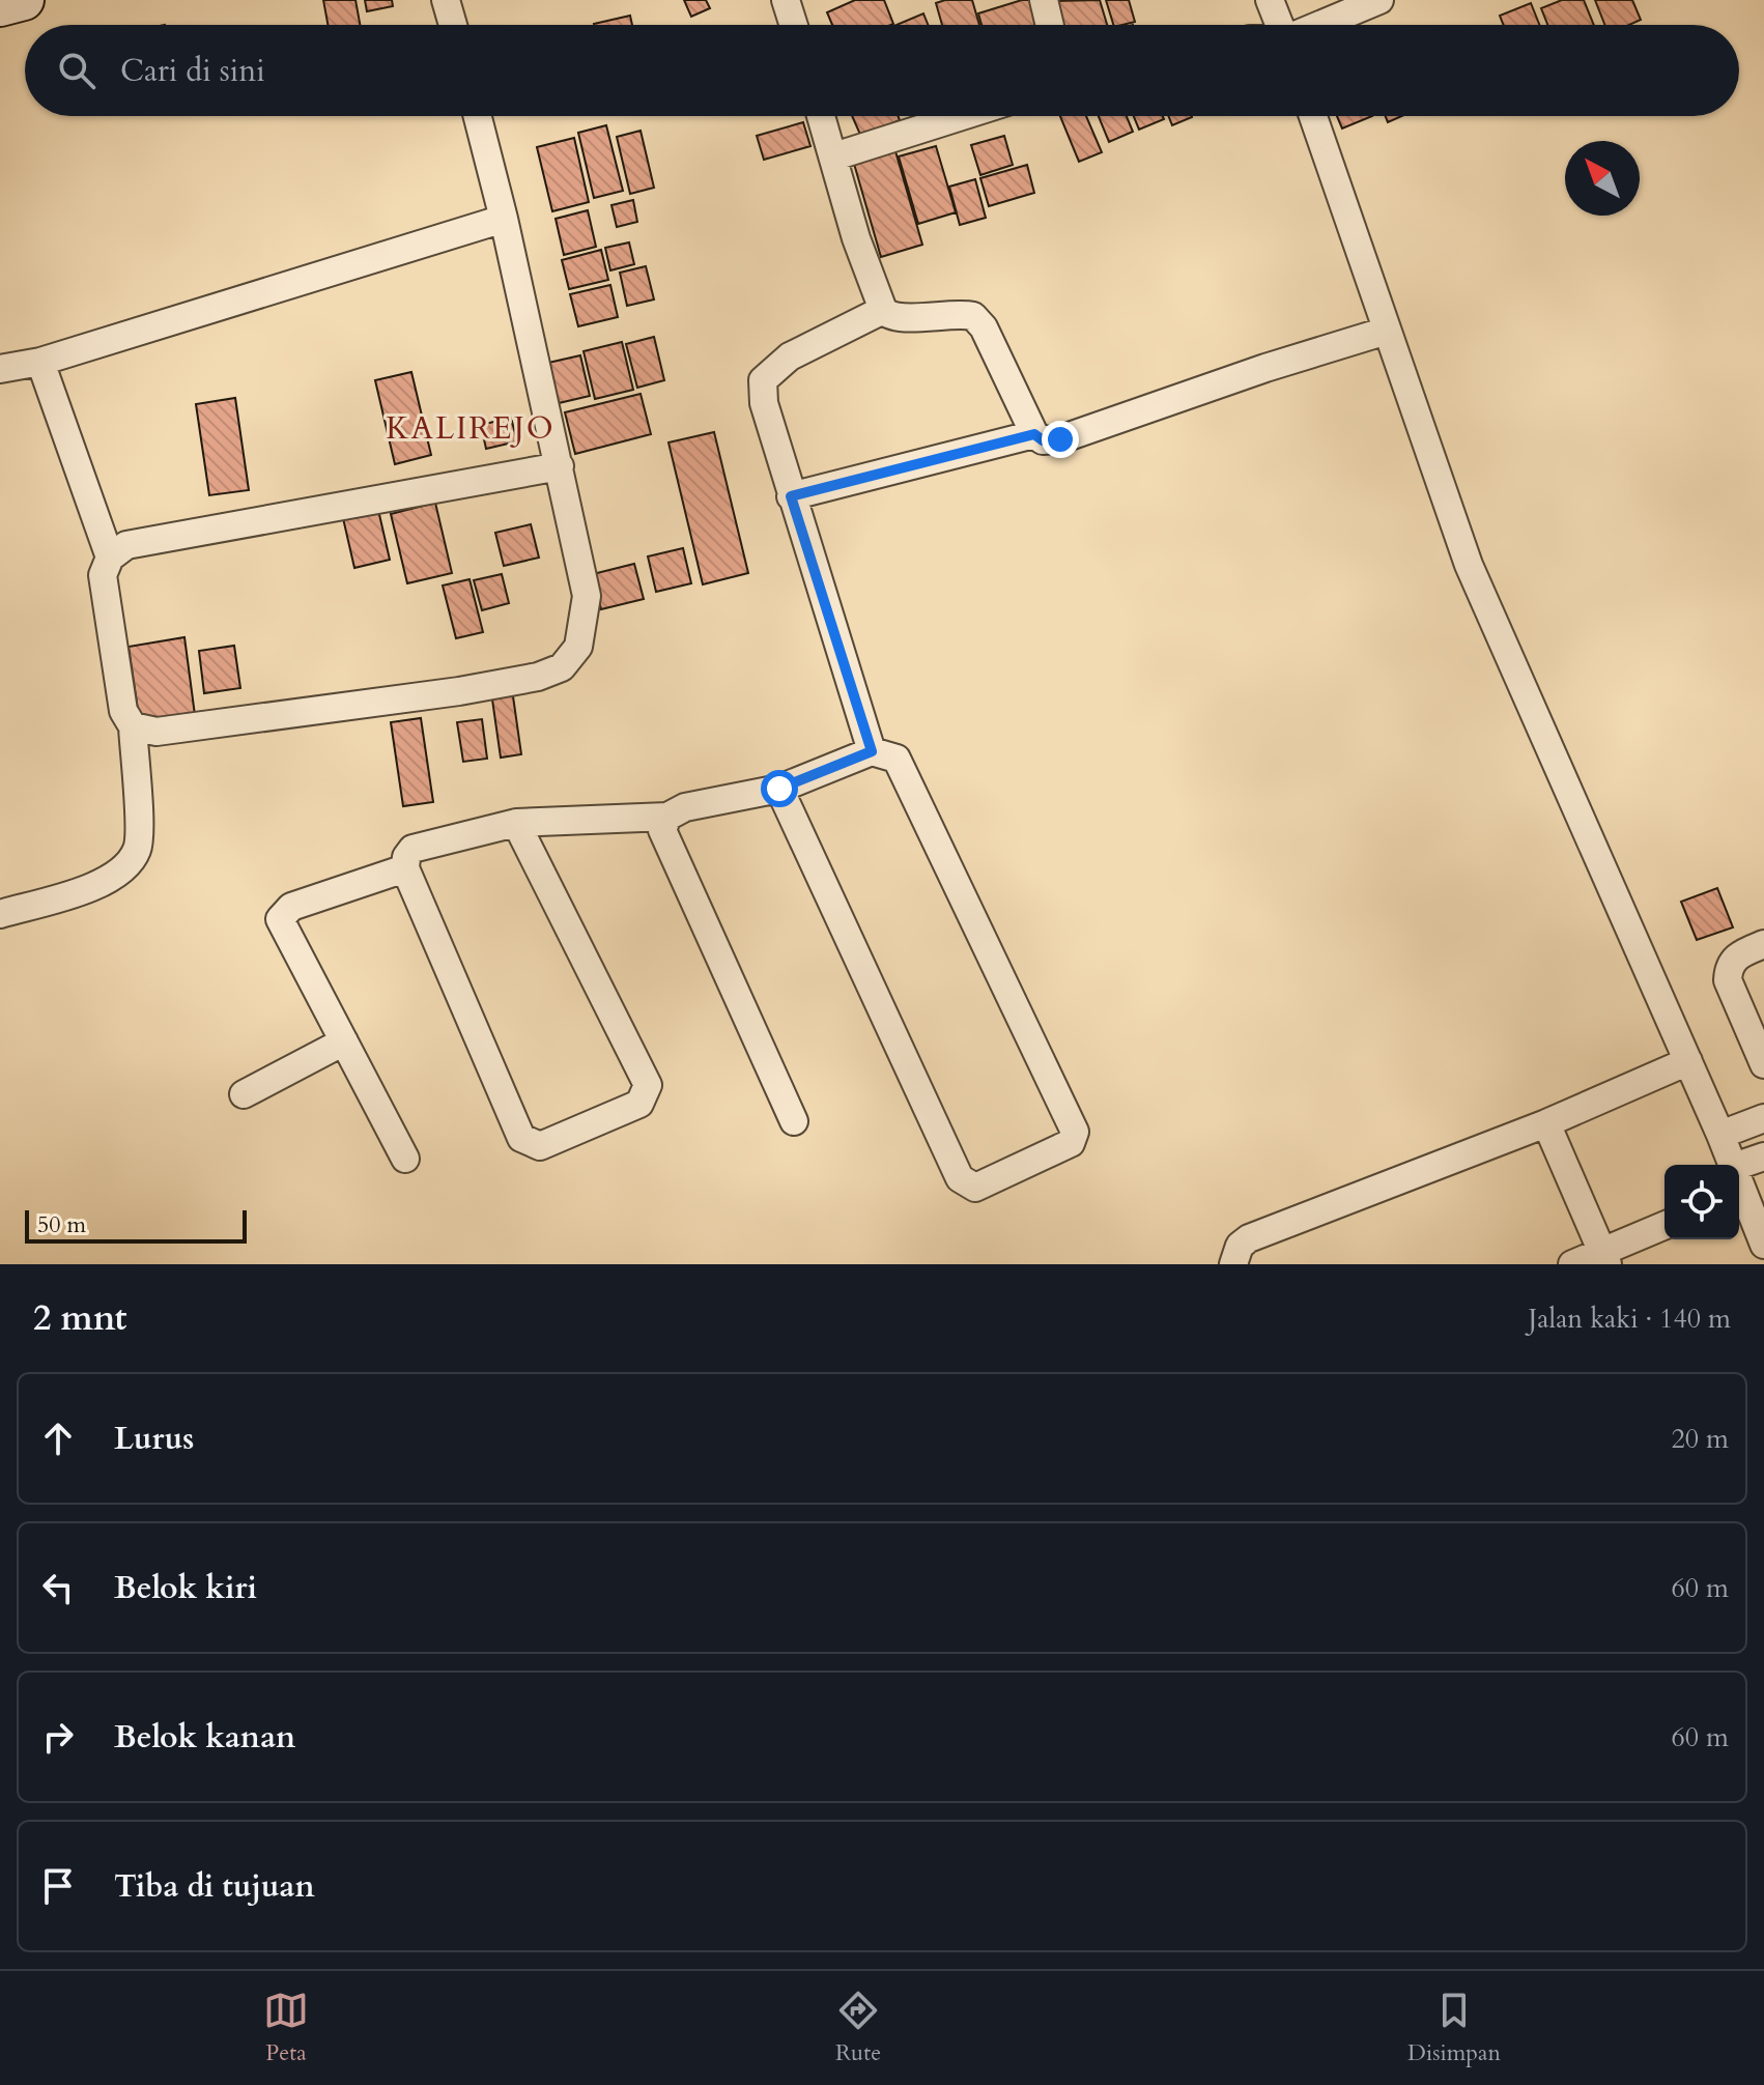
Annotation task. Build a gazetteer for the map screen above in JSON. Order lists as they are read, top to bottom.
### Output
{
  "districts": ["KALIREJO"],
  "scale_bar": "50 m",
  "north": "top left",
  "page": {
    "search": "Cari di sini",
    "scale": "50 m",
    "heading": ["2 mnt", "Jalan kaki · 140 m"],
    "list": [
      ["Lurus", "20 m"],
      ["Belok kiri", "60 m"],
      ["Belok kanan", "60 m"],
      "Tiba di tujuan"
    ],
    "nav": ["Peta", "Rute", "Disimpan"]
  }
}
